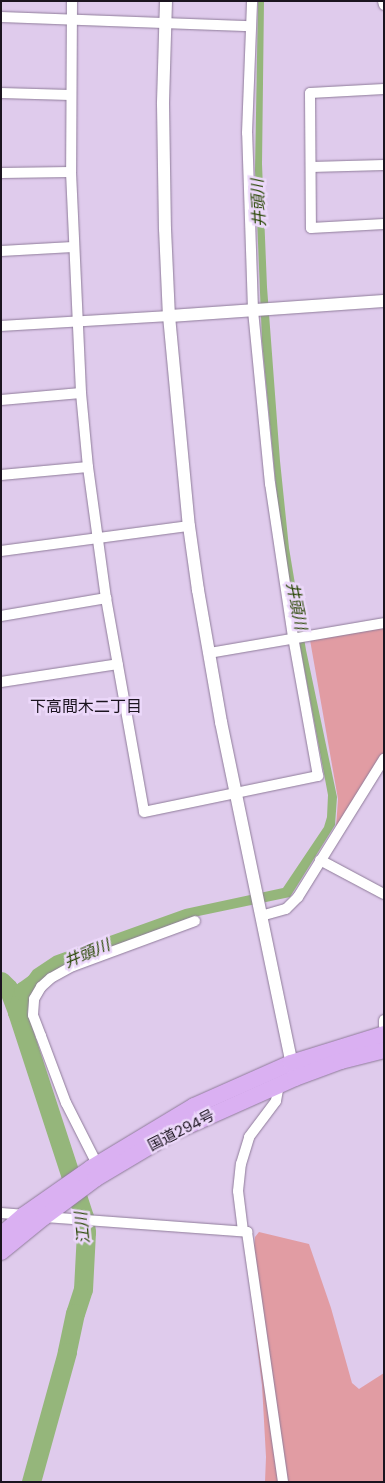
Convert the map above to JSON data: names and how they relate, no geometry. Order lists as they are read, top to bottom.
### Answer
{
  "streets": {
    "highway": ["国道294号"]
  },
  "districts": ["下高間木二丁目"],
  "water": ["井頭川", "江川"]
}
